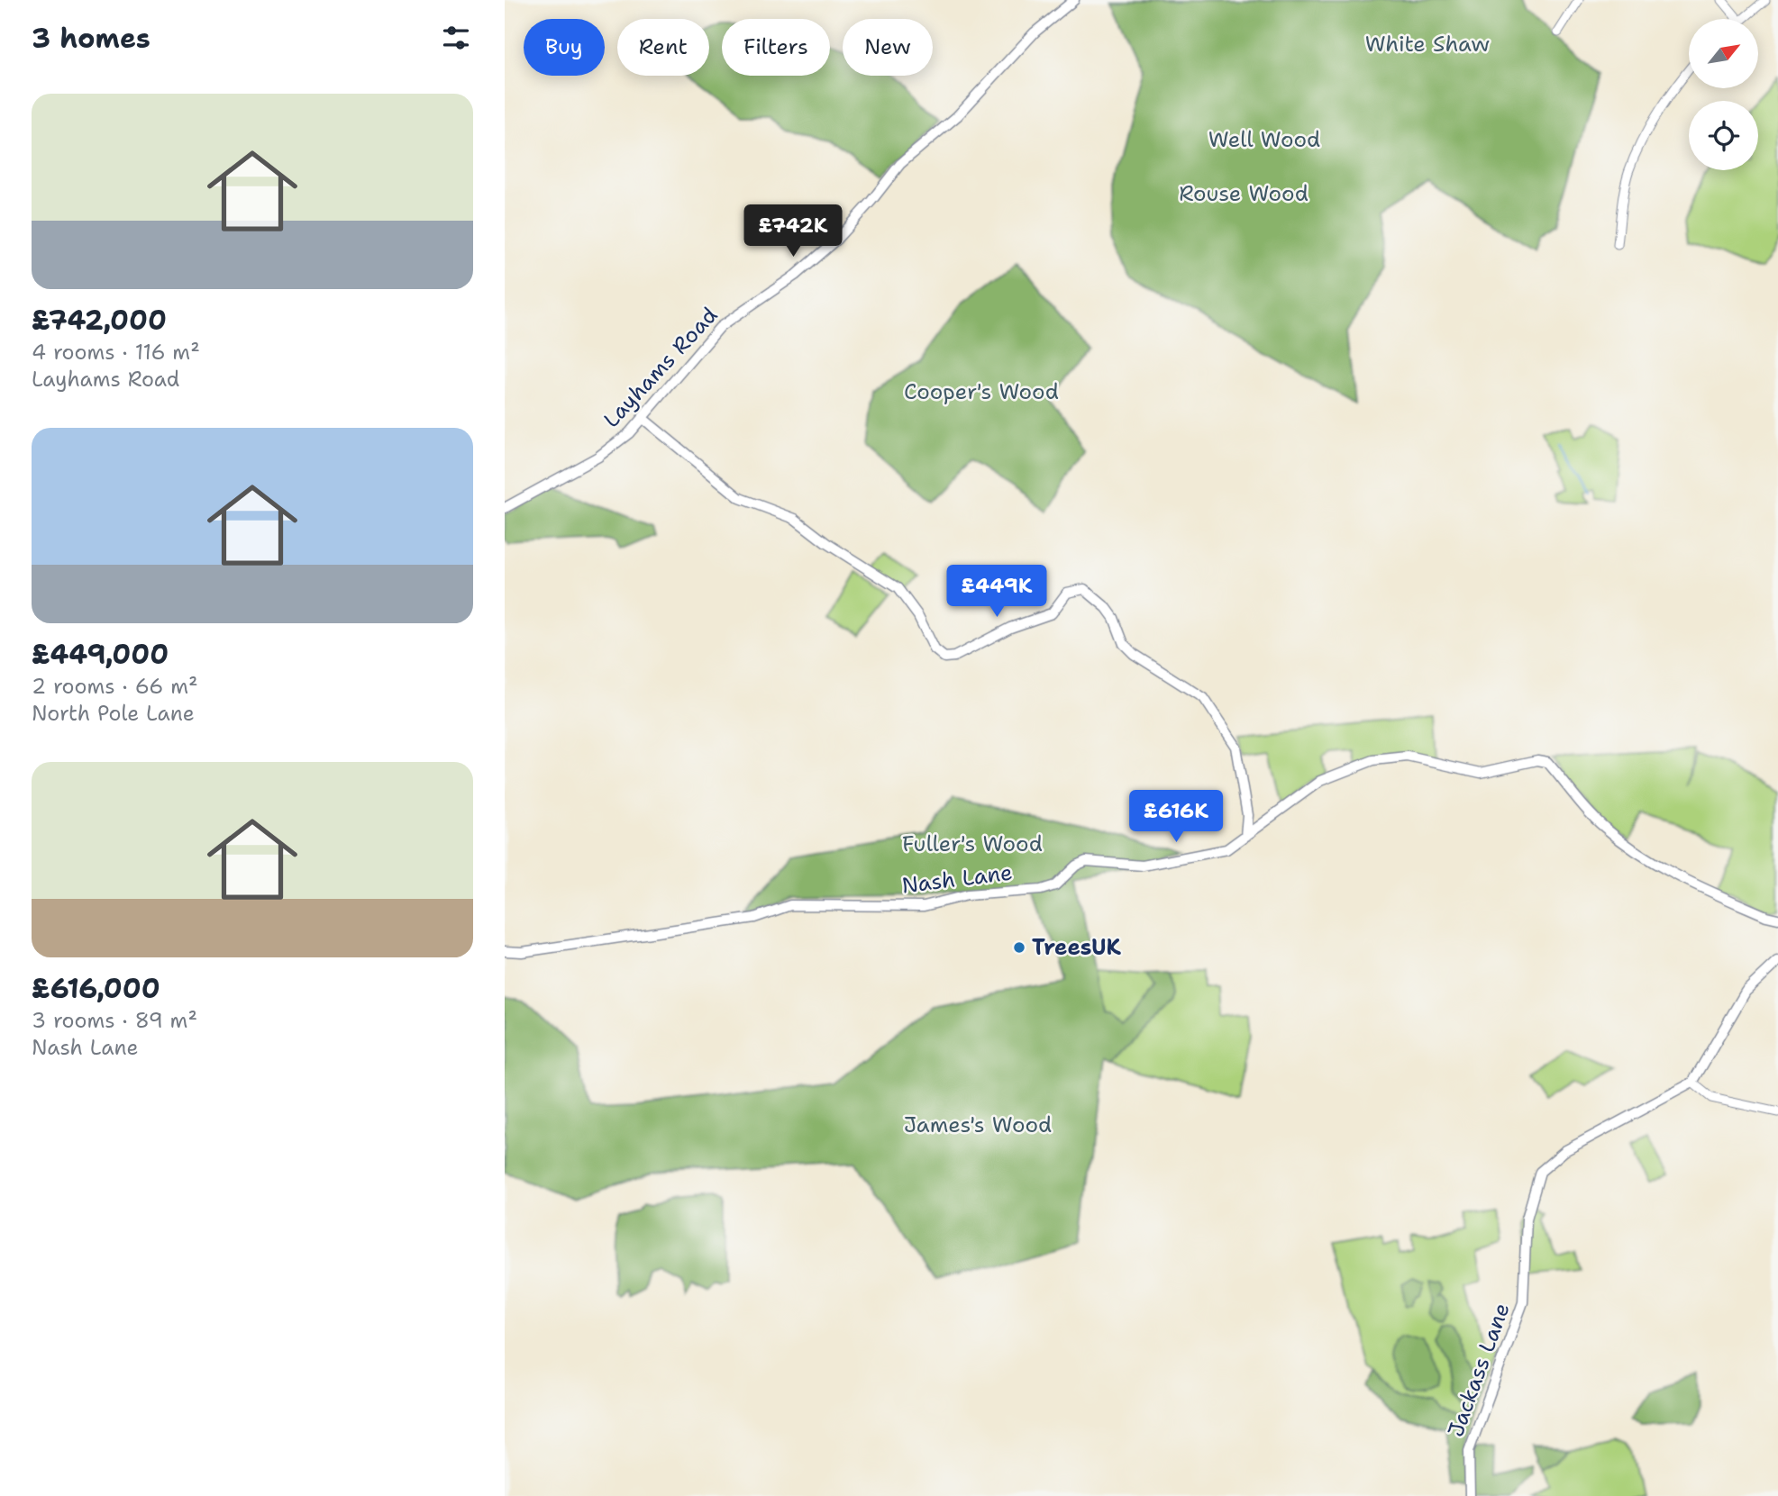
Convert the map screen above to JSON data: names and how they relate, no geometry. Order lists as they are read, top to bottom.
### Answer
{
  "streets": {
    "street": ["Layhams Road", "Nash Lane", "Jackass Lane"]
  },
  "parks": [
    "White Shaw",
    "Well Wood",
    "Rouse Wood",
    "Cooper's Wood",
    "Fuller's Wood",
    "James's Wood"
  ],
  "places": ["TreesUK"],
  "north": "top right",
  "page": {
    "heading": "3 homes",
    "chip": [
      "Buy",
      "Rent",
      "Filters",
      "New"
    ],
    "list": [
      {
        "name": "£742,000",
        "note": "4 rooms · 116 m² · Layhams Road"
      },
      {
        "name": "£449,000",
        "note": "2 rooms · 66 m² · North Pole Lane"
      },
      {
        "name": "£616,000",
        "note": "3 rooms · 89 m² · Nash Lane"
      }
    ],
    "price": ["£742K", "£449K", "£616K"]
  }
}
